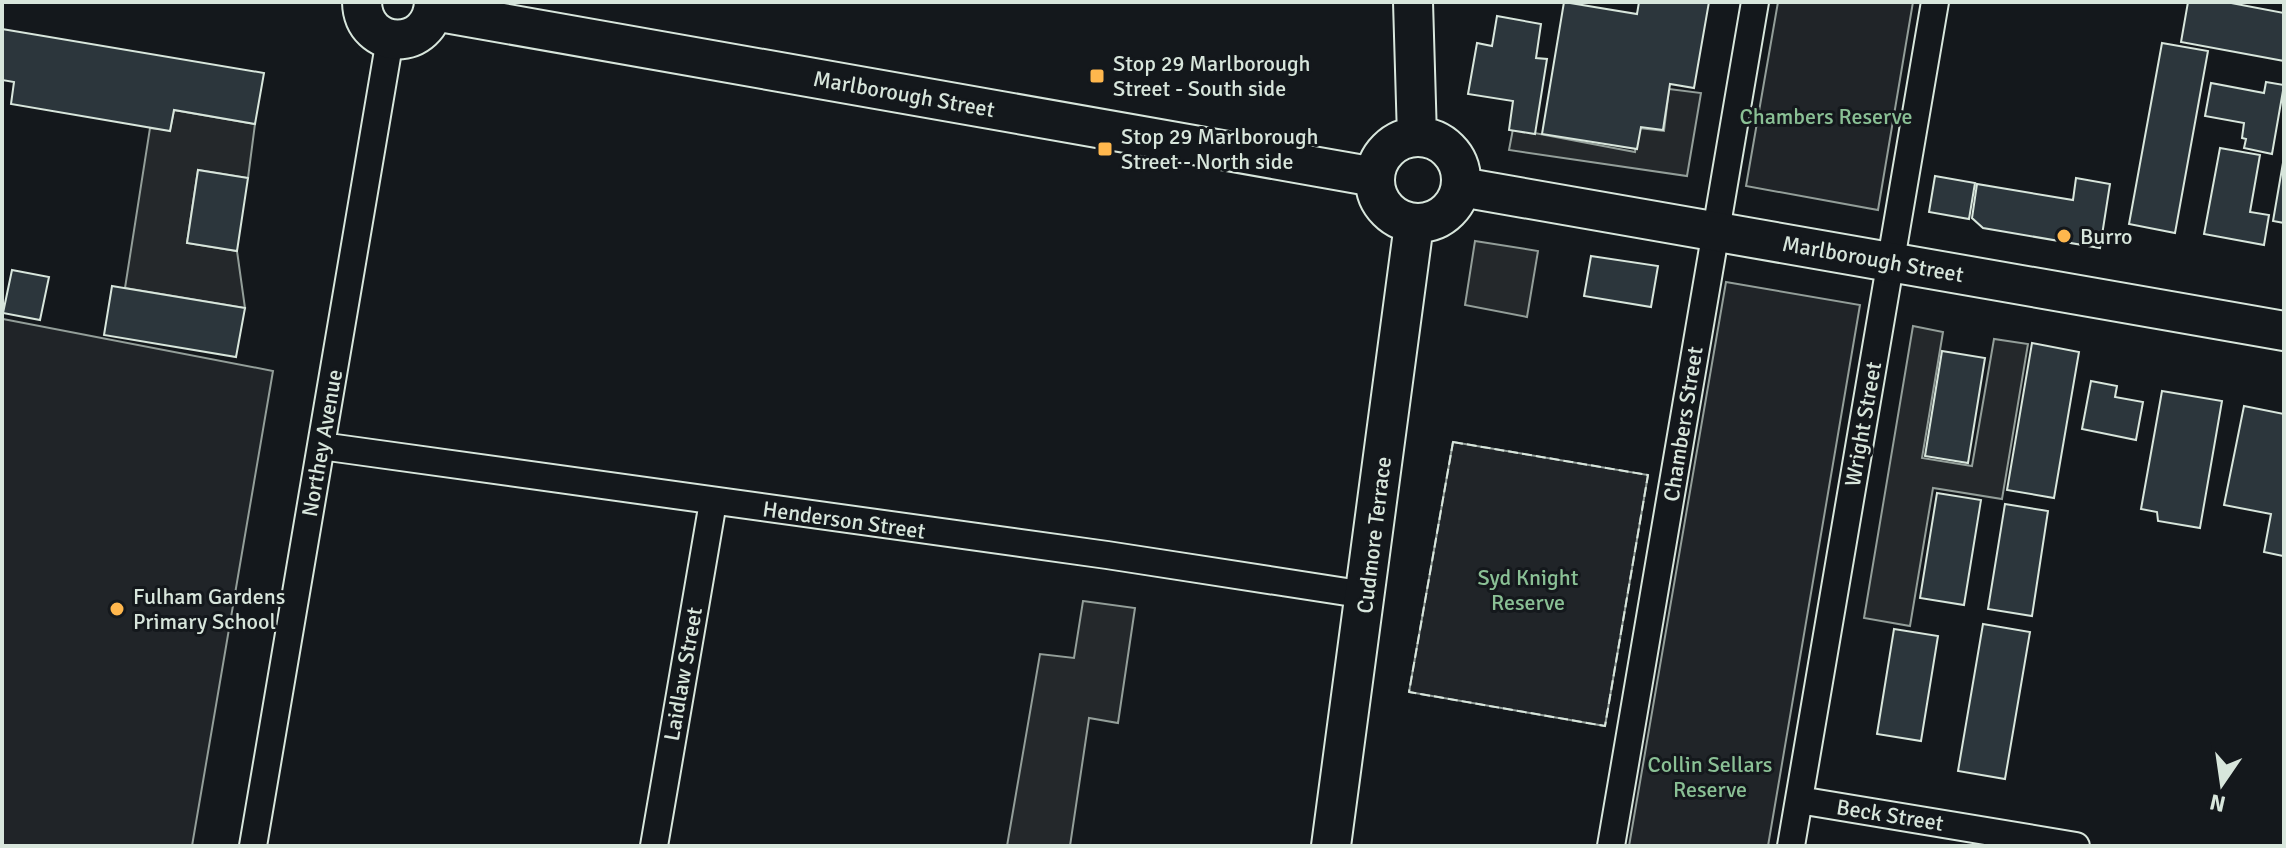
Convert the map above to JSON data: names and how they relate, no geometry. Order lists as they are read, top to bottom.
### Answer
{
  "streets": {
    "street": [
      "Marlborough Street",
      "Chambers Street",
      "Wright Street",
      "Northey Avenue",
      "Henderson Street",
      "Cudmore Terrace",
      "Laidlaw Street",
      "Beck Street"
    ]
  },
  "crossings": [
    ["Marlborough Street", "Chambers Street"],
    ["Marlborough Street", "Wright Street"],
    ["Marlborough Street", "Cudmore Terrace"],
    ["Wright Street", "Beck Street"],
    ["Northey Avenue", "Henderson Street"],
    ["Henderson Street", "Cudmore Terrace"],
    ["Henderson Street", "Laidlaw Street"]
  ],
  "parks": ["Chambers Reserve", "Syd Knight Reserve", "Collin Sellars Reserve"],
  "places": {
    "transit": ["Stop 29 Marlborough Street - South side", "Stop 29 Marlborough Street - North side"],
    "other": ["Burro", "Fulham Gardens Primary School"]
  },
  "north": "bottom"
}
